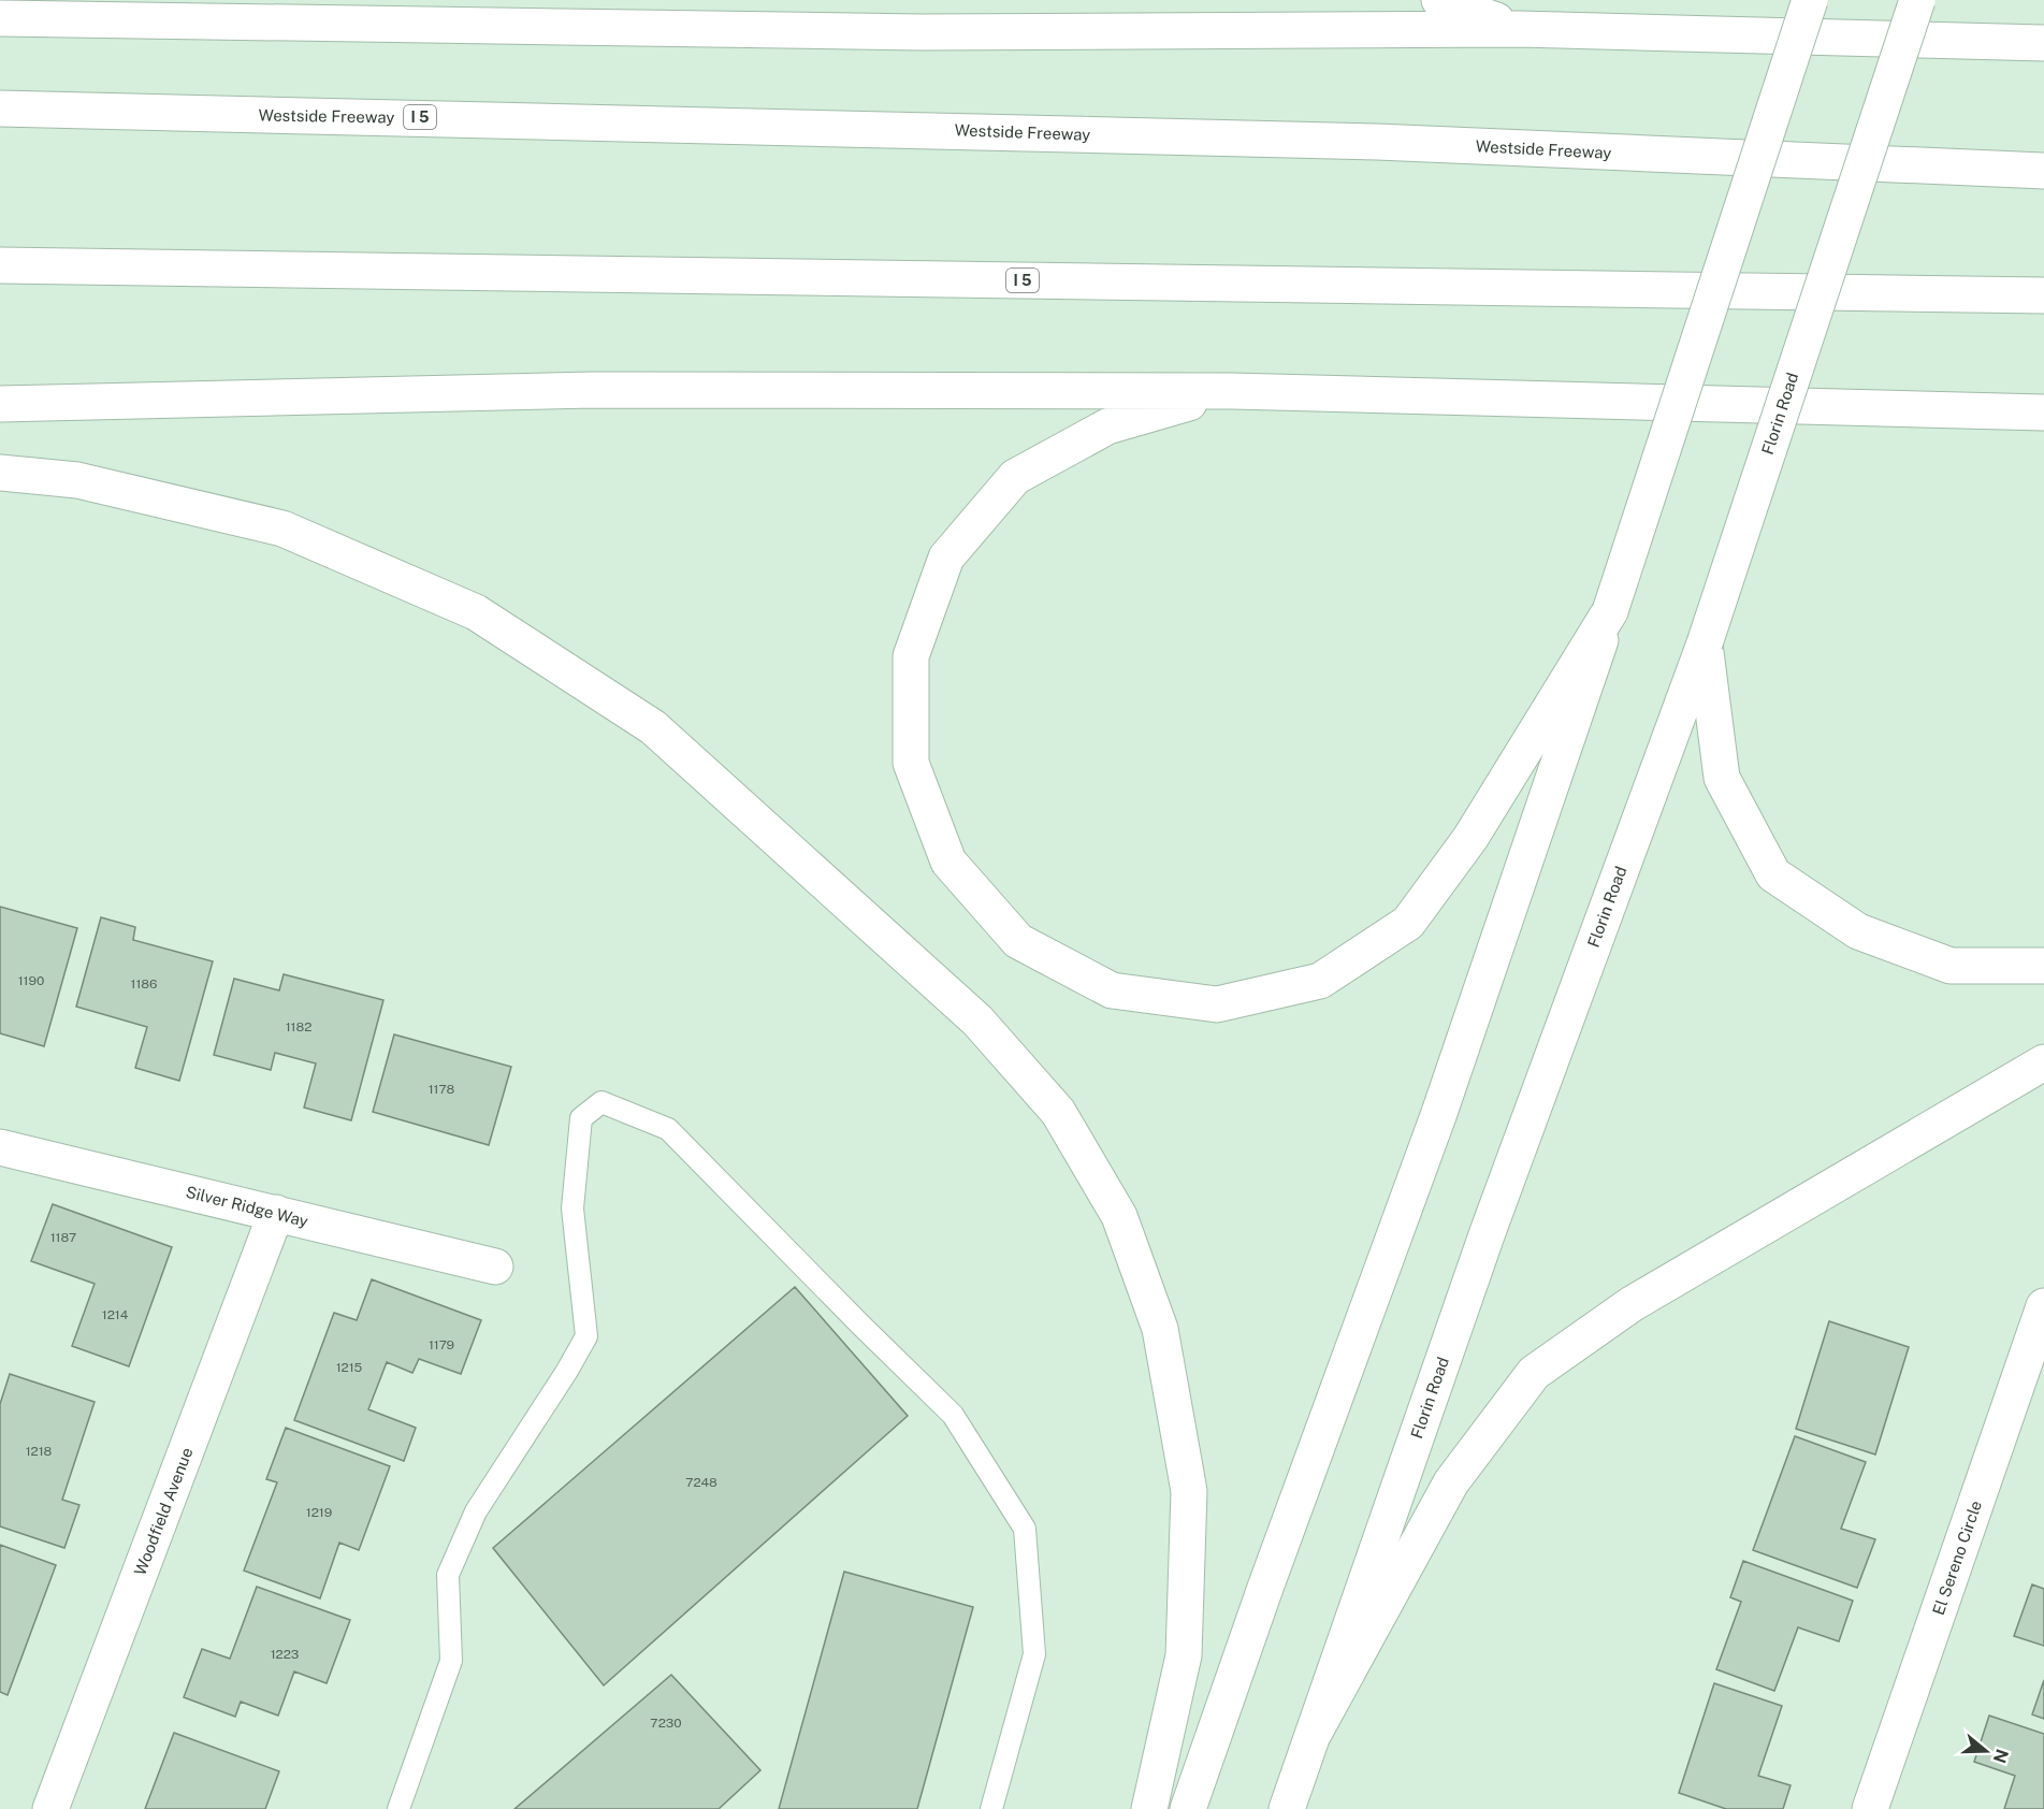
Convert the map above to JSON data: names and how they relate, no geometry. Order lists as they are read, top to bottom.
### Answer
{
  "streets": {
    "main road": [
      "Westside Freeway",
      "I 5",
      "Florin Road",
      "Silver Ridge Way",
      "Woodfield Avenue",
      "El Sereno Circle"
    ]
  },
  "crossings": [
    ["Silver Ridge Way", "Woodfield Avenue"]
  ],
  "house_numbers": [
    "1190",
    "1186",
    "1182",
    "1178",
    "1187",
    "1214",
    "1179",
    "1215",
    "1218",
    "7248",
    "1219",
    "1223",
    "7230"
  ],
  "north": "right"
}
